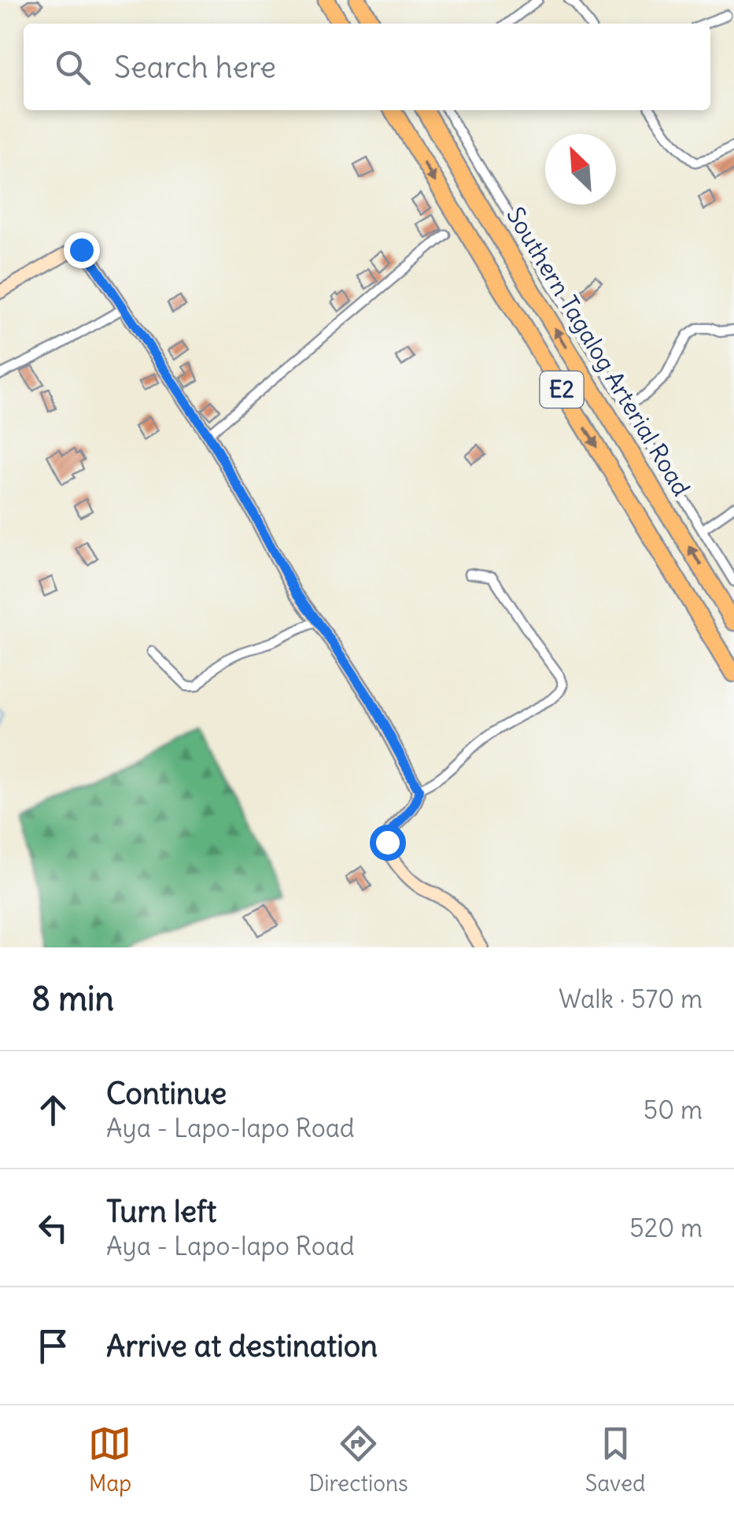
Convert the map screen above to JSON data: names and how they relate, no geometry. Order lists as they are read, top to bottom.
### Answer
{
  "streets": {
    "highway": ["Southern Tagalog Arterial Road", "E2"]
  },
  "north": "top left",
  "page": {
    "search": "Search here",
    "heading": ["8 min", "Walk · 570 m"],
    "list": [
      ["Continue", "Aya - Lapo-lapo Road", "50 m"],
      ["Turn left", "Aya - Lapo-lapo Road", "520 m"],
      "Arrive at destination"
    ],
    "nav": ["Map", "Directions", "Saved"]
  }
}
